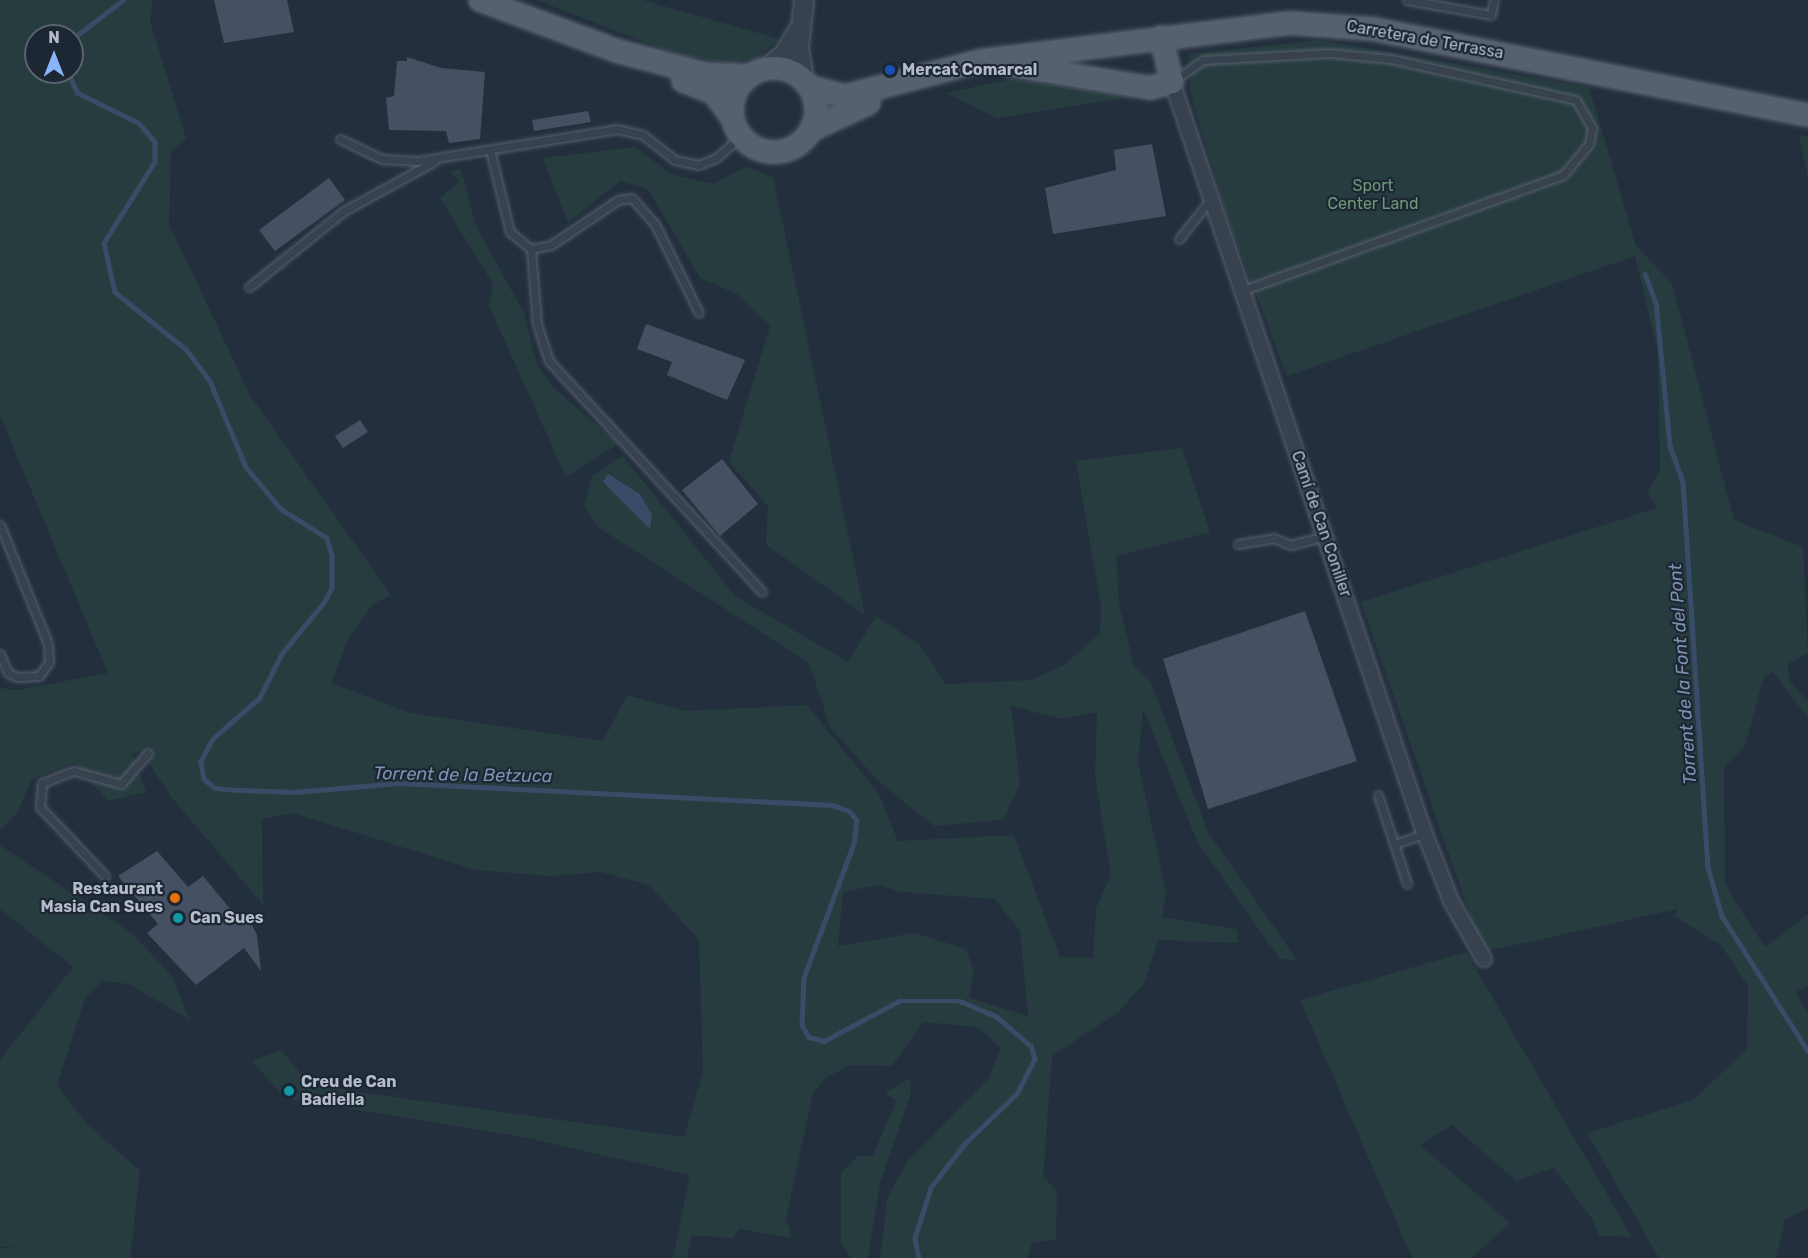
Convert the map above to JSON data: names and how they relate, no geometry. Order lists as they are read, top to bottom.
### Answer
{
  "streets": {
    "main road": ["Carretera de Terrassa"],
    "street": ["Camí de Can Coniller"]
  },
  "water": ["Torrent de la Font del Pont", "Torrent de la Betzuca"],
  "parks": ["Sport Center Land"],
  "places": [
    "Mercat Comarcal",
    "Restaurant Masia Can Sues",
    "Can Sues",
    "Creu de Can Badiella"
  ],
  "north": "top"
}
